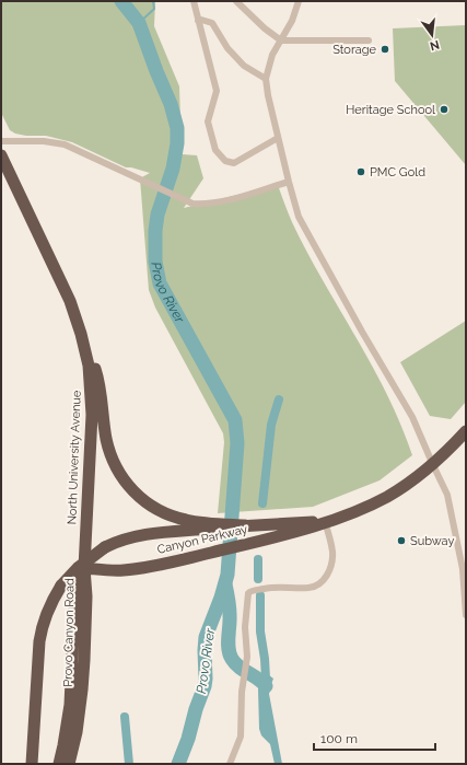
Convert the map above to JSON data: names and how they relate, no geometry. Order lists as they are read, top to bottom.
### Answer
{
  "streets": {
    "highway": ["North University Avenue", "Canyon Parkway", "Provo Canyon Road"]
  },
  "crossings": [
    ["North University Avenue", "Canyon Parkway"],
    ["North University Avenue", "Provo Canyon Road"],
    ["Canyon Parkway", "Provo Canyon Road"]
  ],
  "water": ["Provo River"],
  "places": [
    "Storage",
    "Heritage School",
    "PMC Gold",
    "Subway"
  ],
  "scale_bar": "100 m",
  "north": "bottom"
}
